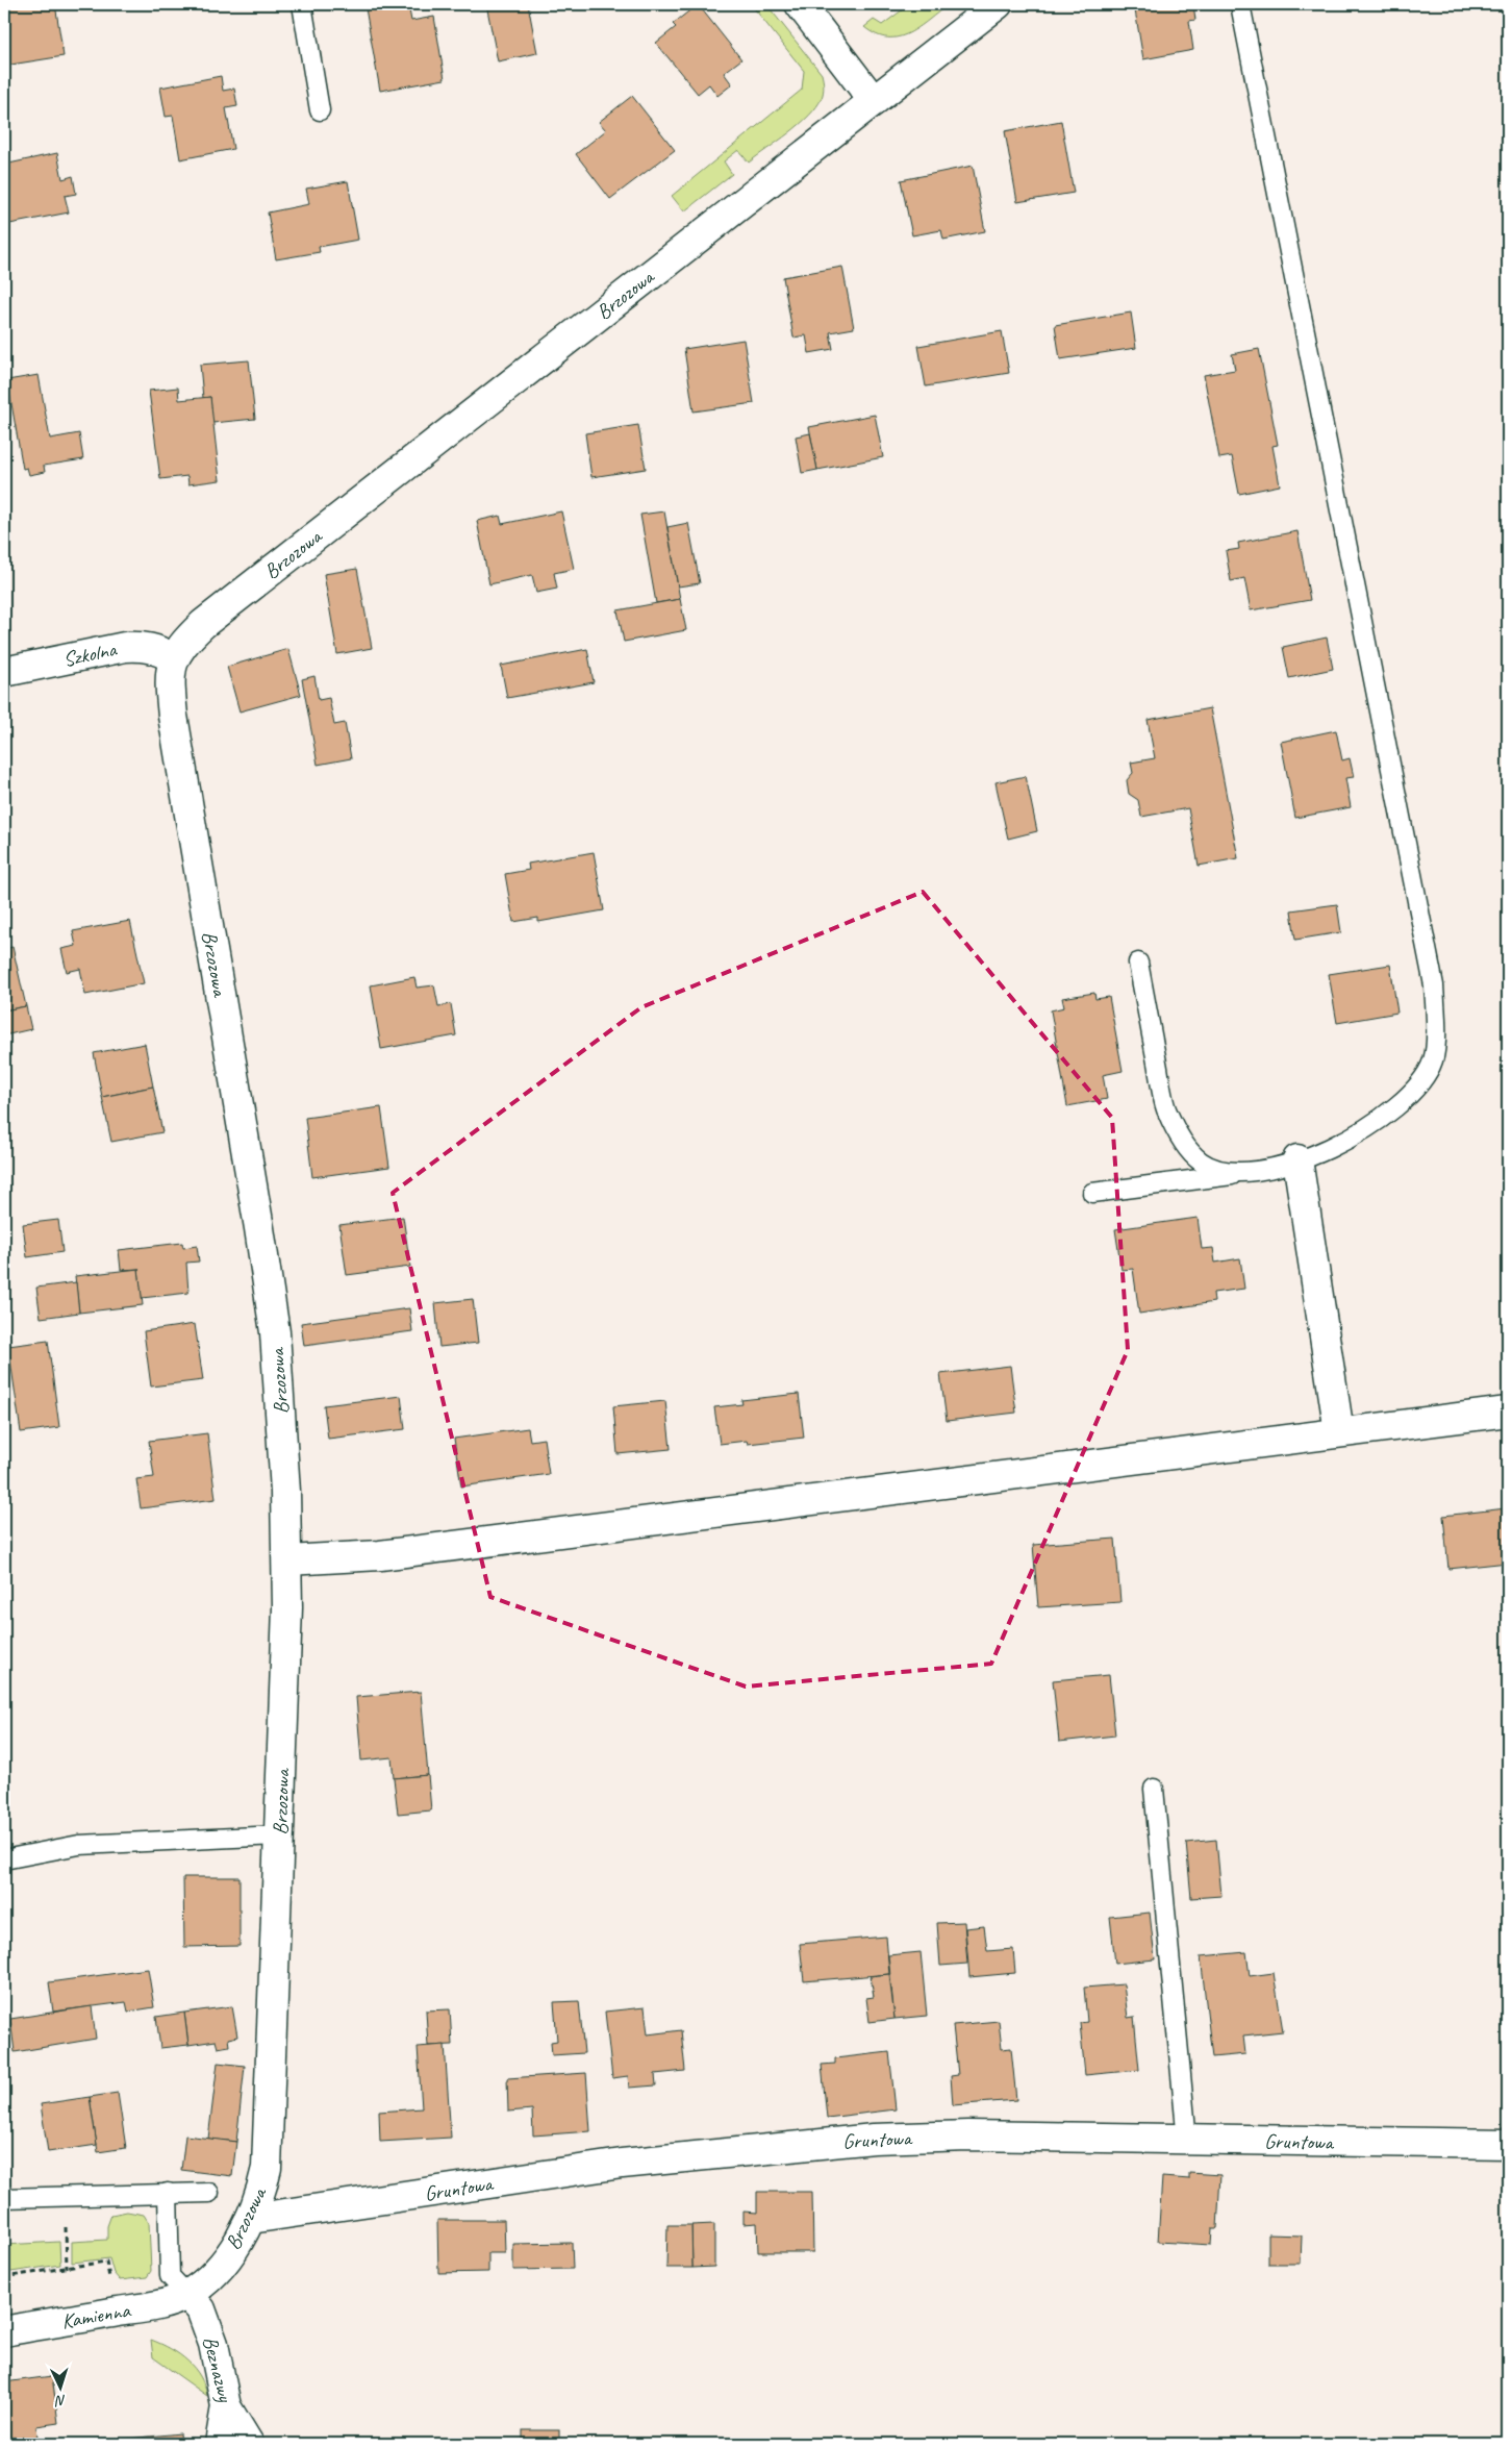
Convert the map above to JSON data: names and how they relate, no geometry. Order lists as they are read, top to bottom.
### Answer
{
  "streets": {
    "street": [
      "Brzozowa",
      "Szkolna",
      "Gruntowa",
      "Kamienna",
      "Beznazwy"
    ]
  },
  "crossings": [
    ["Brzozowa", "Szkolna"],
    ["Brzozowa", "Gruntowa"],
    ["Brzozowa", "Kamienna"],
    ["Brzozowa", "Beznazwy"],
    ["Kamienna", "Beznazwy"]
  ],
  "north": "bottom"
}
